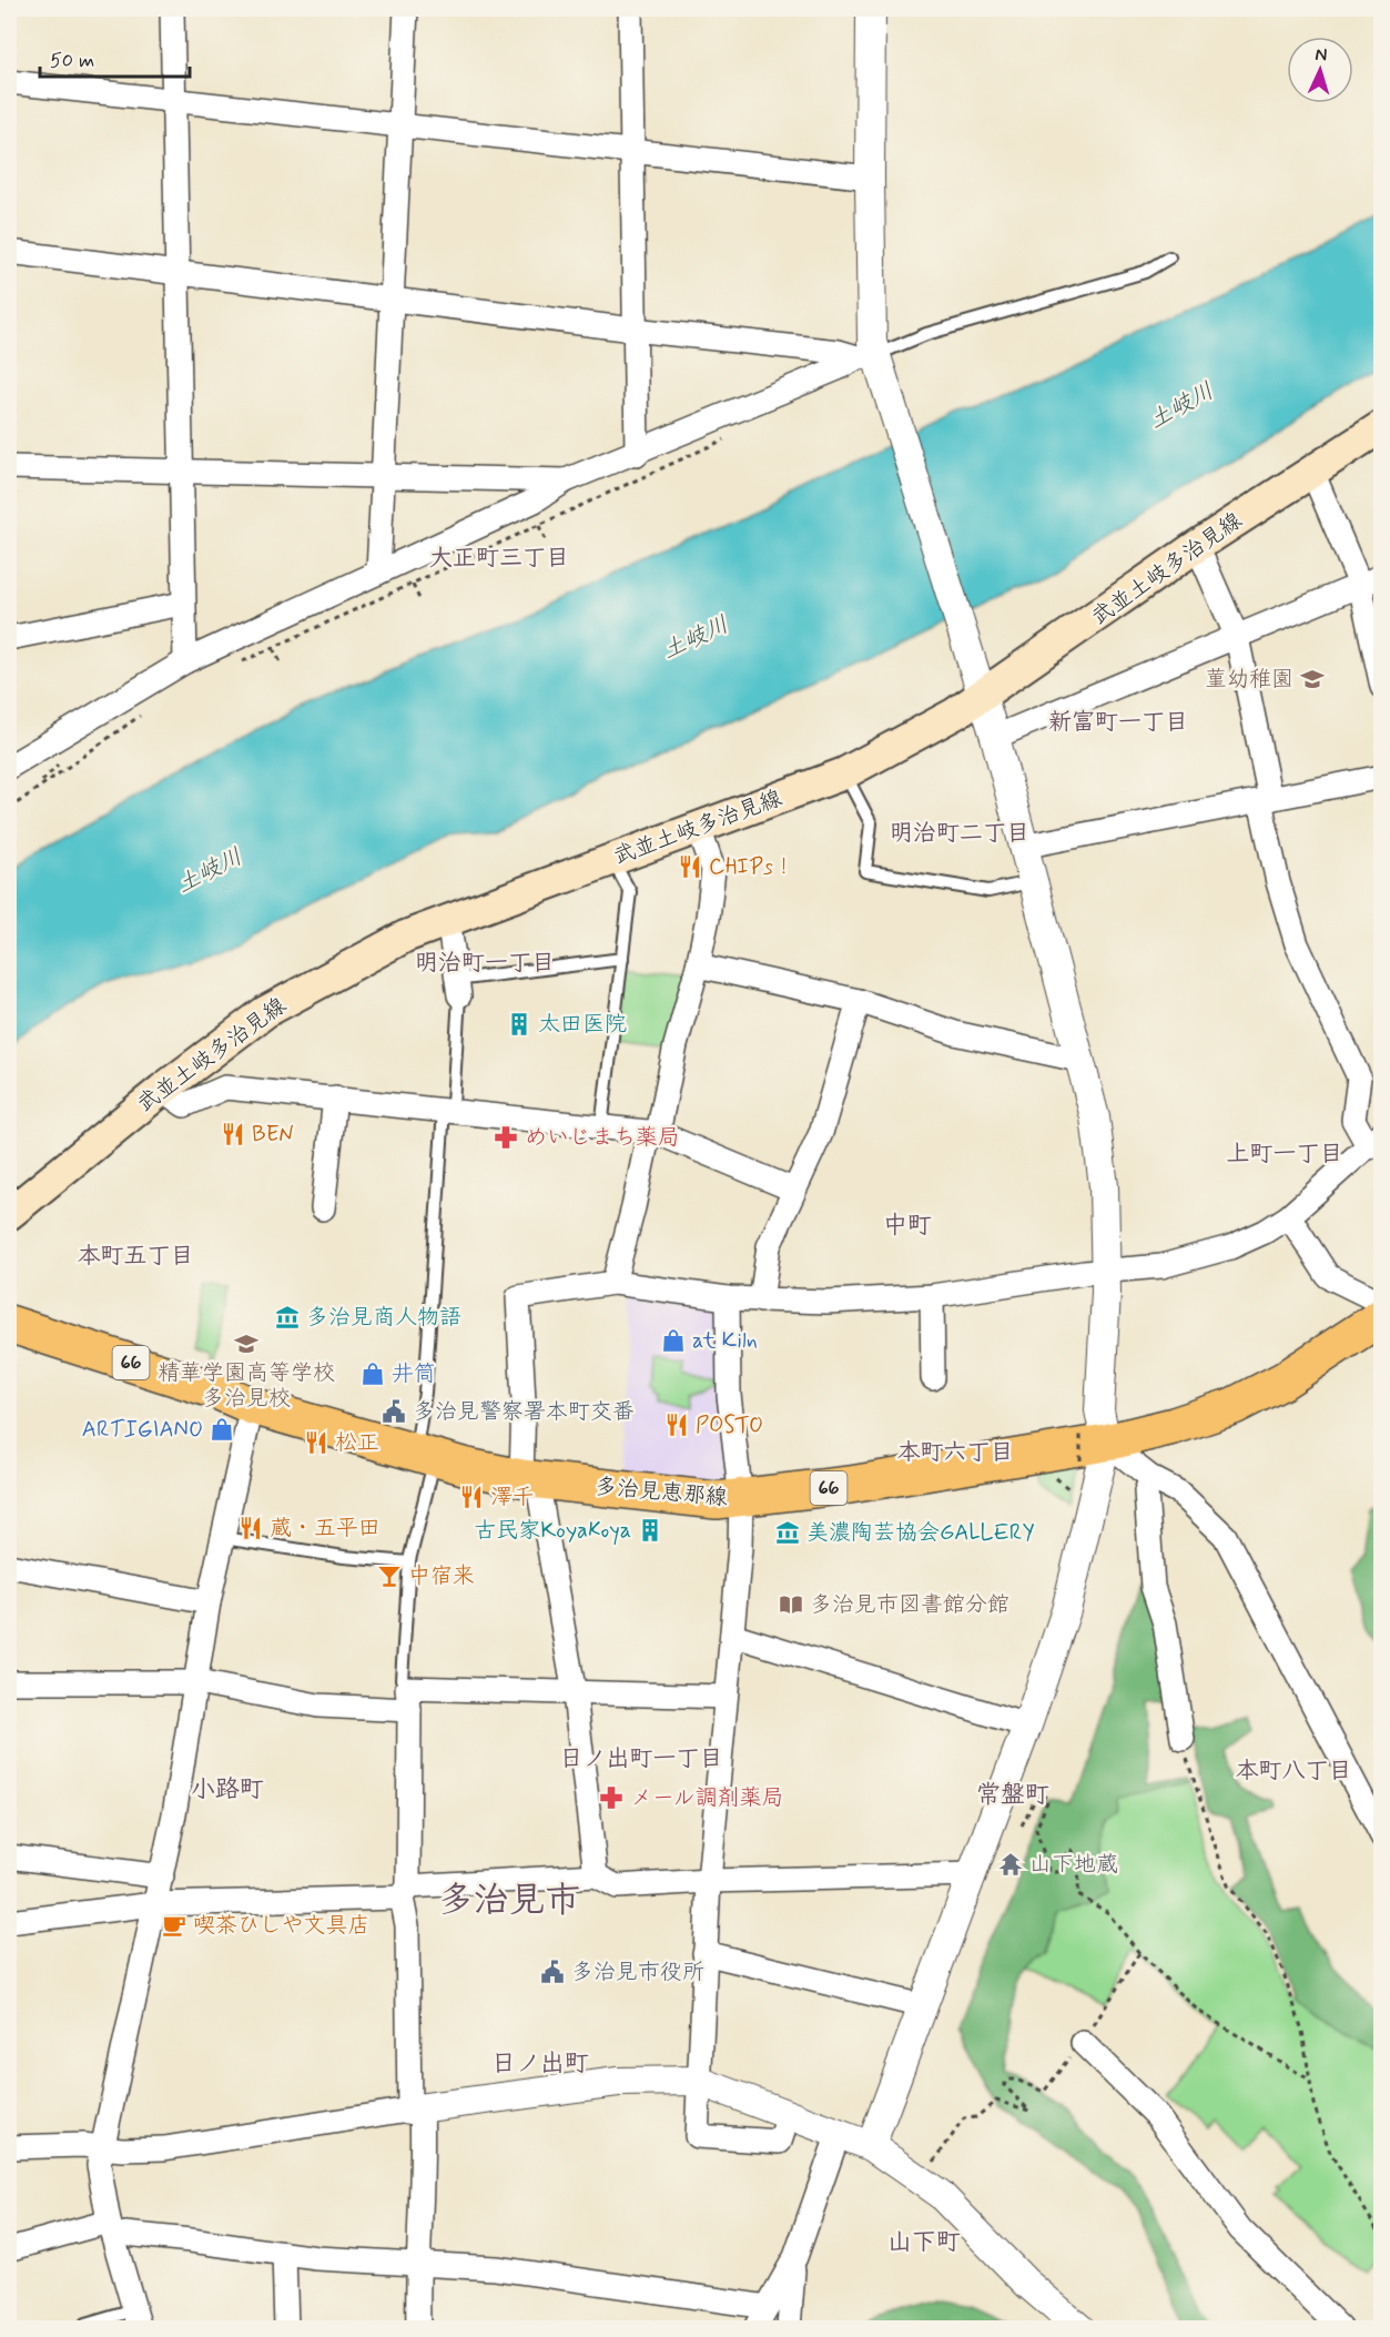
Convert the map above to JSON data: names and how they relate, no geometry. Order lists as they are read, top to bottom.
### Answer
{
  "streets": {
    "main road": ["武並土岐多治見線", "66", "多治見恵那線"]
  },
  "districts": [
    "大正町三丁目",
    "新富町一丁目",
    "明治町二丁目",
    "明治町一丁目",
    "上町一丁目",
    "中町",
    "本町五丁目",
    "本町六丁目",
    "日ノ出町一丁目",
    "本町八丁目",
    "小路町",
    "常盤町",
    "多治見市",
    "日ノ出町",
    "山下町"
  ],
  "water": ["土岐川"],
  "places": {
    "school or university": ["菫幼稚園", "精華学園高等学校 多治見校"],
    "restaurant": [
      "CHIPs！",
      "BEN",
      "POSTO",
      "松正",
      "澤千",
      "蔵・五平田"
    ],
    "building": ["太田医院", "古民家KoyaKoya"],
    "pharmacy": ["めいじまち薬局", "メール調剤薬局"],
    "museum": ["多治見商人物語", "美濃陶芸協会GALLERY"],
    "shop": ["at Kiln", "井筒", "ARTIGIANO"],
    "public building": ["多治見警察署本町交番", "多治見市役所"],
    "bar": ["中宿来"],
    "library": ["多治見市図書館分館"],
    "temple": ["山下地蔵"],
    "cafe": ["喫茶ひしや文具店"]
  },
  "scale_bar": "50 m",
  "north": "top"
}
